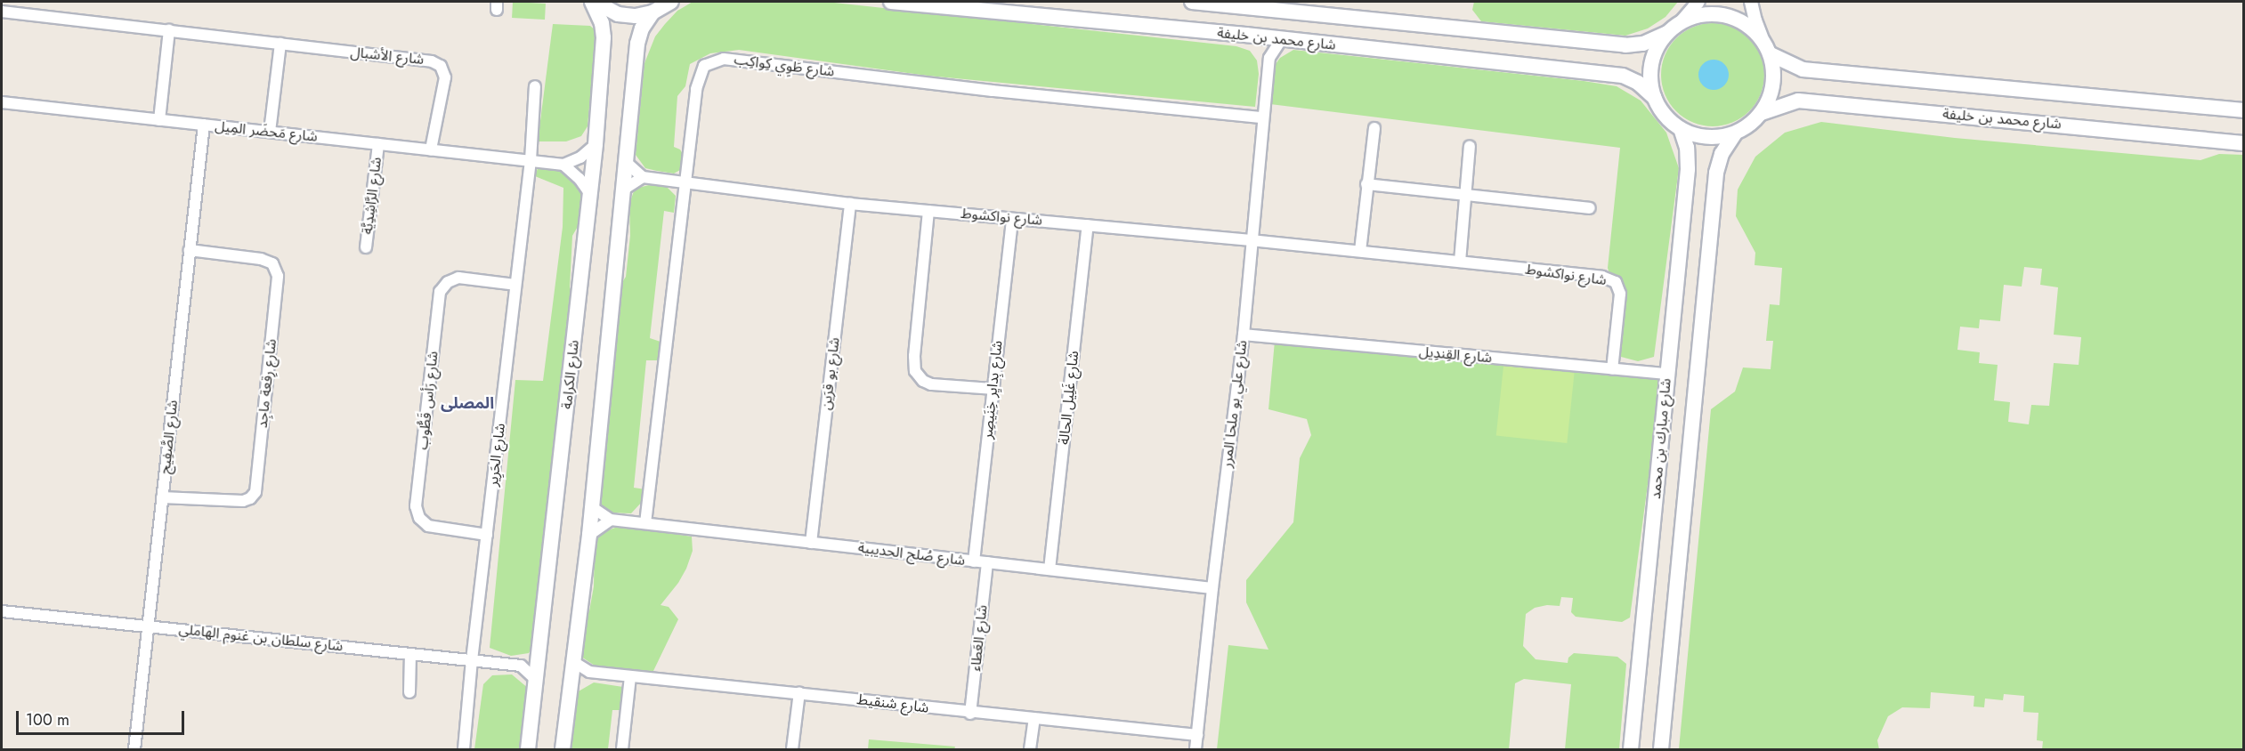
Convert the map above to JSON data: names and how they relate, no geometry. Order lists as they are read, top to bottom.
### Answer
{
  "streets": {
    "main road": ["شارع محمد بن خليفة", "شارع الكرامة", "شارع مبارك بن محمد"],
    "street": [
      "شارع الأشبال",
      "شارع طَوِي كِواكِب",
      "شارع مَحضَر المِيل",
      "شارع الرَّاشِدِيَّة",
      "شارع نواكشوط",
      "شارع القِندِيل",
      "شارع بو قرَين",
      "شارع رِقعة ماجِد",
      "شارع بِدايِر خِنَيصِر",
      "شارع غَلِيل الحالة",
      "شارع رَأس قَطُّوب",
      "شارع علي بو ملحا المرر",
      "شارع الصَّفِيح",
      "شارع الحَرِير",
      "شارع صُلح الحديبية",
      "شارع سلطان بن غنوم الهاملي",
      "شارع العَطاء",
      "شارع شنقيط"
    ]
  },
  "crossings": [
    ["شارع محمد بن خليفة", "شارع علي بو ملحا المرر"],
    ["شارع محمد بن خليفة", "شارع مبارك بن محمد"],
    ["شارع الأشبال", "شارع مَحضَر المِيل"],
    ["شارع طَوِي كِواكِب", "شارع نواكشوط"],
    ["شارع طَوِي كِواكِب", "شارع علي بو ملحا المرر"],
    ["شارع طَوِي كِواكِب", "شارع صُلح الحديبية"],
    ["شارع مَحضَر المِيل", "شارع الرَّاشِدِيَّة"],
    ["شارع مَحضَر المِيل", "شارع الصَّفِيح"],
    ["شارع مَحضَر المِيل", "شارع الحَرِير"],
    ["شارع نواكشوط", "شارع القِندِيل"],
    ["شارع نواكشوط", "شارع بو قرَين"],
    ["شارع نواكشوط", "شارع بِدايِر خِنَيصِر"],
    ["شارع نواكشوط", "شارع غَلِيل الحالة"],
    ["شارع نواكشوط", "شارع علي بو ملحا المرر"],
    ["شارع القِندِيل", "شارع علي بو ملحا المرر"],
    ["شارع القِندِيل", "شارع مبارك بن محمد"],
    ["شارع بو قرَين", "شارع صُلح الحديبية"],
    ["شارع رِقعة ماجِد", "شارع الصَّفِيح"],
    ["شارع بِدايِر خِنَيصِر", "شارع صُلح الحديبية"],
    ["شارع غَلِيل الحالة", "شارع صُلح الحديبية"],
    ["شارع رَأس قَطُّوب", "شارع الحَرِير"],
    ["شارع علي بو ملحا المرر", "شارع صُلح الحديبية"],
    ["شارع علي بو ملحا المرر", "شارع شنقيط"],
    ["شارع الصَّفِيح", "شارع سلطان بن غنوم الهاملي"],
    ["شارع الحَرِير", "شارع سلطان بن غنوم الهاملي"],
    ["شارع صُلح الحديبية", "شارع العَطاء"],
    ["شارع العَطاء", "شارع شنقيط"]
  ],
  "districts": ["المصلى"],
  "scale_bar": "100 m"
}
